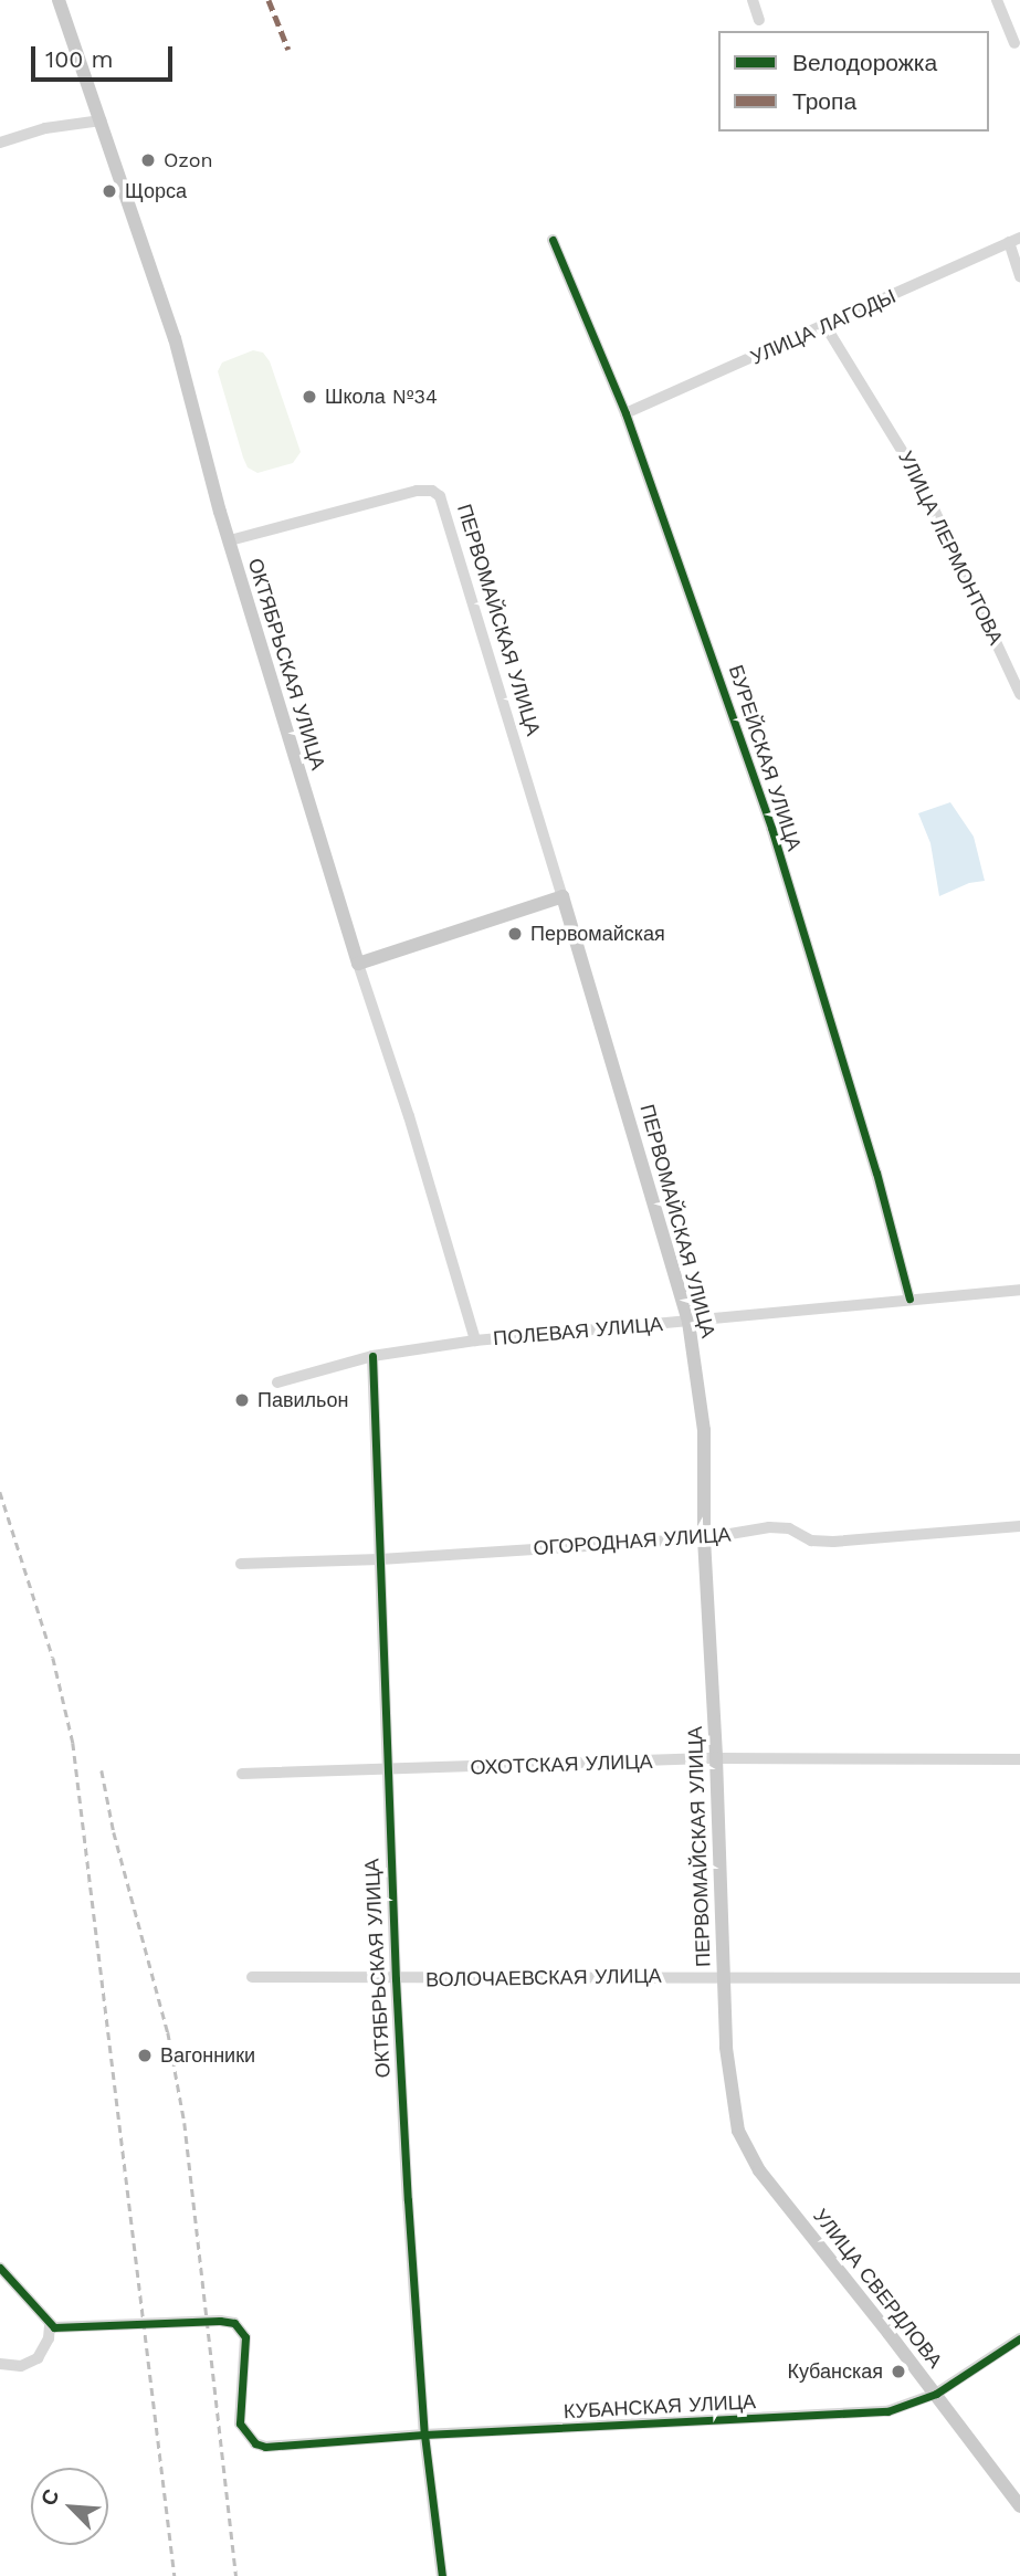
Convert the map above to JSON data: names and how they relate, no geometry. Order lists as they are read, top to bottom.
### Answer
{
  "streets": {
    "main road": ["ПЕРВОМАЙСКАЯ УЛИЦА", "ОКТЯБРЬСКАЯ УЛИЦА", "УЛИЦА СВЕРДЛОВА"],
    "street": [
      "УЛИЦА ЛАГОДЫ",
      "УЛИЦА ЛЕРМОНТОВА",
      "БУРЕЙСКАЯ УЛИЦА",
      "ПОЛЕВАЯ УЛИЦА",
      "ОГОРОДНАЯ УЛИЦА",
      "ОХОТСКАЯ УЛИЦА",
      "ВОЛОЧАЕВСКАЯ УЛИЦА",
      "КУБАНСКАЯ УЛИЦА"
    ]
  },
  "crossings": [
    ["УЛИЦА ЛАГОДЫ", "УЛИЦА ЛЕРМОНТОВА"],
    ["УЛИЦА ЛАГОДЫ", "БУРЕЙСКАЯ УЛИЦА"],
    ["ПЕРВОМАЙСКАЯ УЛИЦА", "ОКТЯБРЬСКАЯ УЛИЦА"],
    ["ПЕРВОМАЙСКАЯ УЛИЦА", "ПОЛЕВАЯ УЛИЦА"],
    ["ПЕРВОМАЙСКАЯ УЛИЦА", "ОГОРОДНАЯ УЛИЦА"],
    ["ПЕРВОМАЙСКАЯ УЛИЦА", "ОХОТСКАЯ УЛИЦА"],
    ["ПЕРВОМАЙСКАЯ УЛИЦА", "ВОЛОЧАЕВСКАЯ УЛИЦА"],
    ["ПЕРВОМАЙСКАЯ УЛИЦА", "УЛИЦА СВЕРДЛОВА"],
    ["ОКТЯБРЬСКАЯ УЛИЦА", "ПОЛЕВАЯ УЛИЦА"],
    ["ОКТЯБРЬСКАЯ УЛИЦА", "ОГОРОДНАЯ УЛИЦА"],
    ["ОКТЯБРЬСКАЯ УЛИЦА", "ОХОТСКАЯ УЛИЦА"],
    ["ОКТЯБРЬСКАЯ УЛИЦА", "ВОЛОЧАЕВСКАЯ УЛИЦА"],
    ["ОКТЯБРЬСКАЯ УЛИЦА", "КУБАНСКАЯ УЛИЦА"],
    ["БУРЕЙСКАЯ УЛИЦА", "ПОЛЕВАЯ УЛИЦА"],
    ["УЛИЦА СВЕРДЛОВА", "КУБАНСКАЯ УЛИЦА"]
  ],
  "places": [
    "Ozon",
    "Щорса",
    "Школа №34",
    "Первомайская",
    "Павильон",
    "Вагонники",
    "Кубанская"
  ],
  "legend": ["Велодорожка", "Тропа"],
  "scale_bar": "100 m",
  "north": "top left"
}
